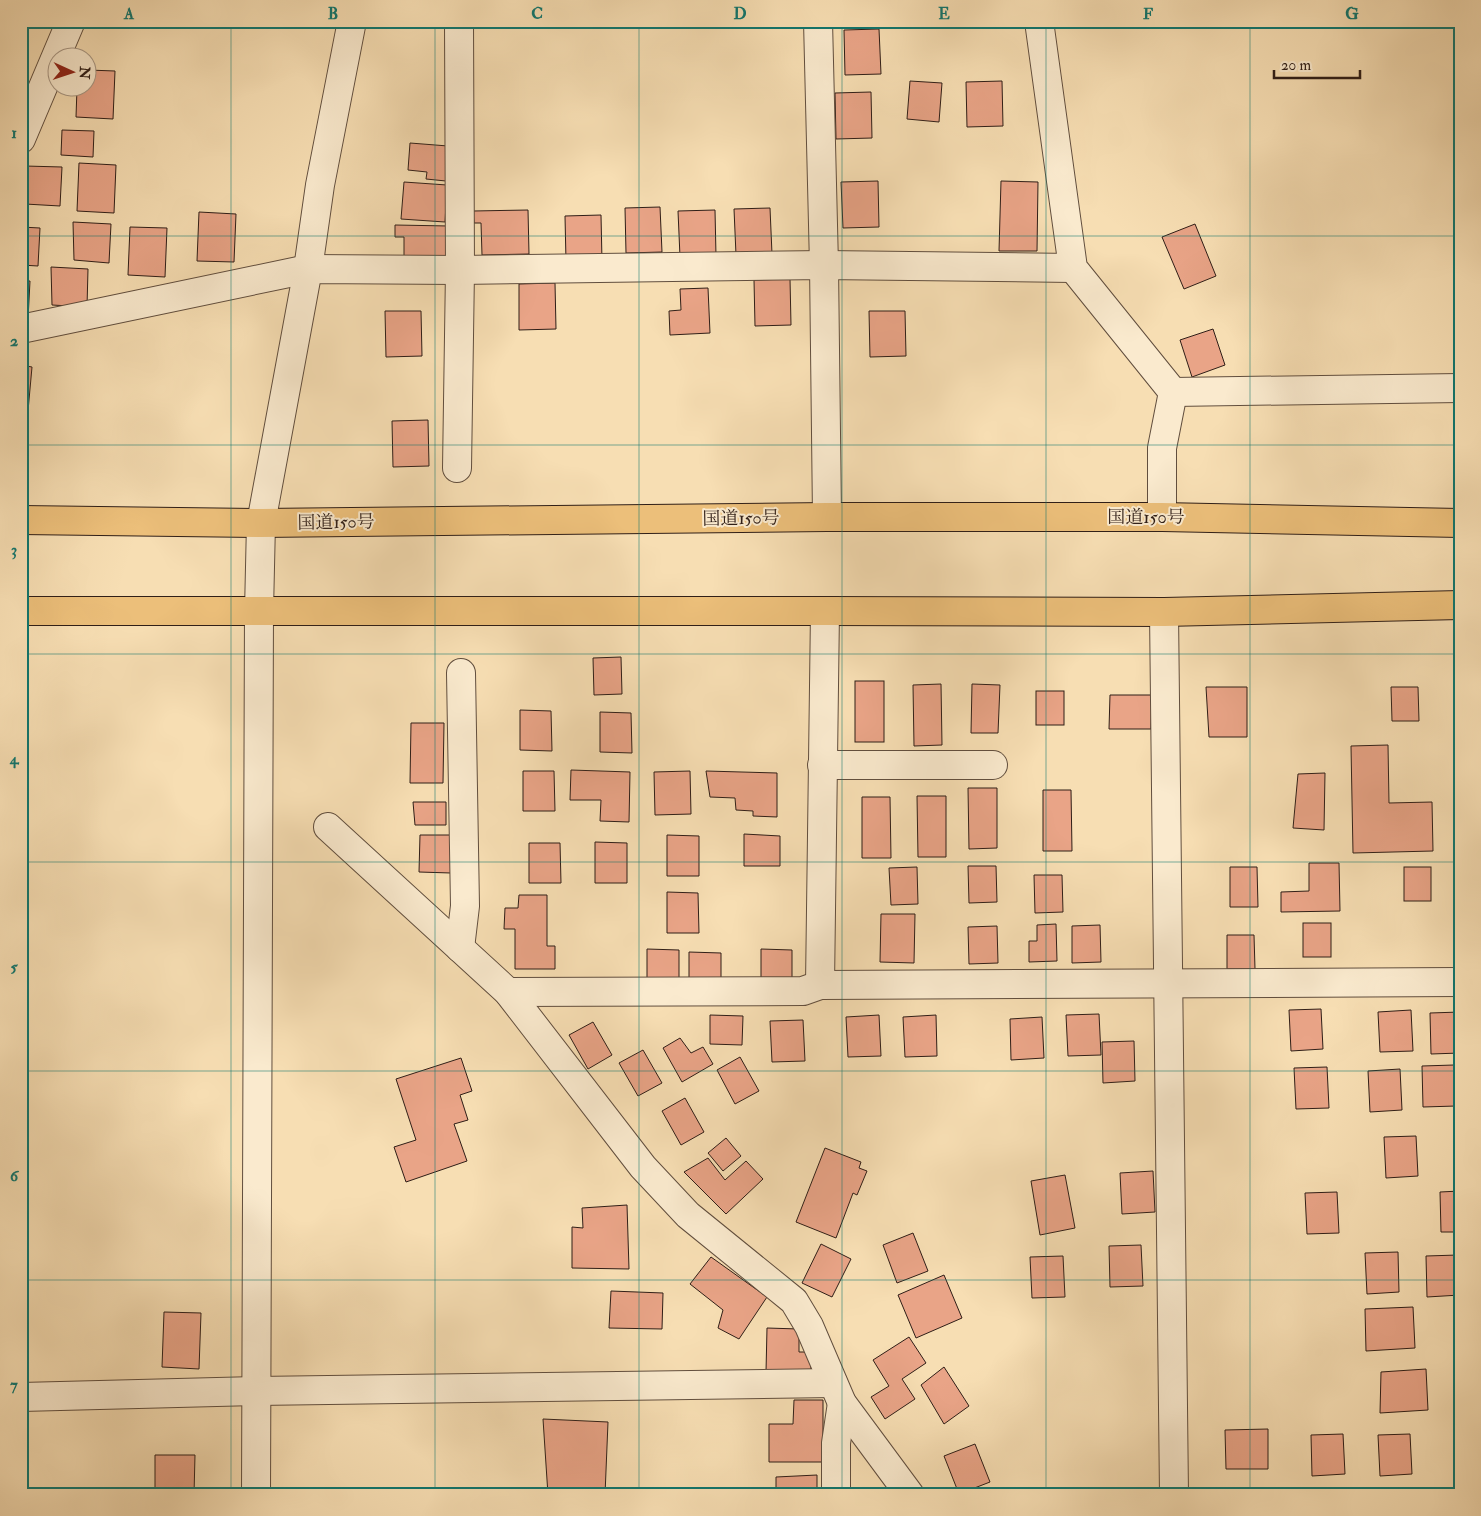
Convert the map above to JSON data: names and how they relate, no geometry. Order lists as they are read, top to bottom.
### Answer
{
  "streets": {
    "highway": ["国道150号"]
  },
  "scale_bar": "20 m",
  "north": "right",
  "grid": {
    "columns": [
      "A",
      "B",
      "C",
      "D",
      "E",
      "F",
      "G"
    ],
    "rows": [
      "1",
      "2",
      "3",
      "4",
      "5",
      "6",
      "7"
    ]
  }
}
